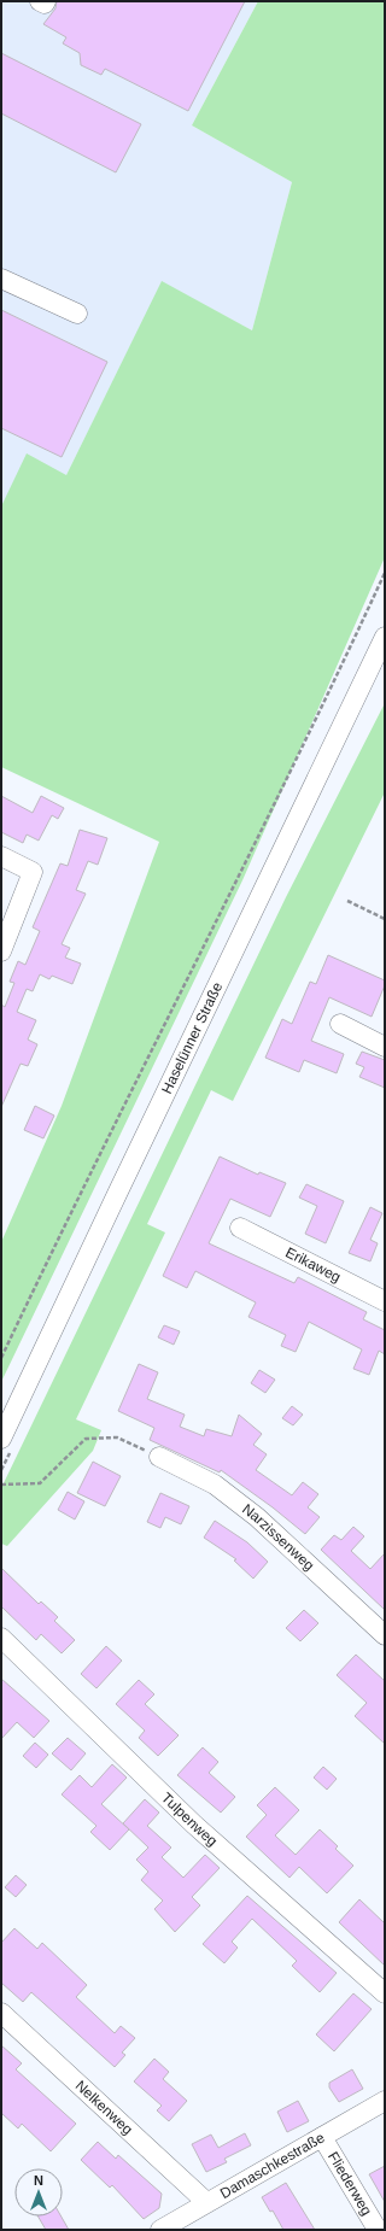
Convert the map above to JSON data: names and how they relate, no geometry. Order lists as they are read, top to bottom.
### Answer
{
  "streets": {
    "street": [
      "Haselünner Straße",
      "Erikaweg",
      "Narzissenweg",
      "Tulpenweg",
      "Nelkenweg",
      "Damaschkestraße",
      "Fliederweg"
    ]
  },
  "crossings": [
    ["Nelkenweg", "Damaschkestraße"],
    ["Damaschkestraße", "Fliederweg"]
  ],
  "north": "top"
}
